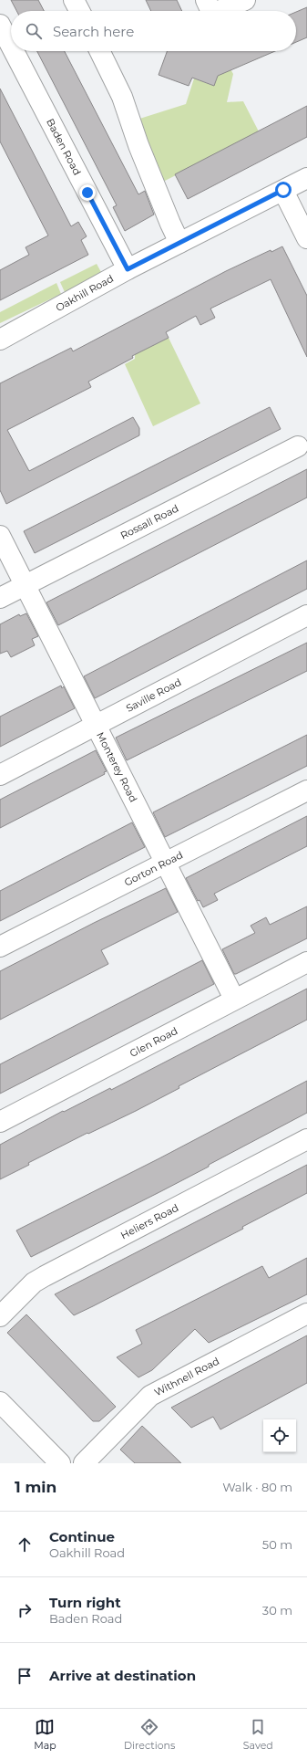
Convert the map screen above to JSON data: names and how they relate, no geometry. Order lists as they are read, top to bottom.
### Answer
{
  "streets": {
    "street": [
      "Baden Road",
      "Oakhill Road",
      "Rossall Road",
      "Saville Road",
      "Monterey Road",
      "Gorton Road",
      "Glen Road",
      "Heliers Road",
      "Withnell Road"
    ]
  },
  "crossings": [
    ["Baden Road", "Oakhill Road"],
    ["Rossall Road", "Monterey Road"],
    ["Saville Road", "Monterey Road"],
    ["Monterey Road", "Gorton Road"],
    ["Monterey Road", "Glen Road"]
  ],
  "page": {
    "search": "Search here",
    "heading": ["1 min", "Walk · 80 m"],
    "list": [
      ["Continue", "Oakhill Road", "50 m"],
      ["Turn right", "Baden Road", "30 m"],
      "Arrive at destination"
    ],
    "nav": ["Map", "Directions", "Saved"]
  }
}
